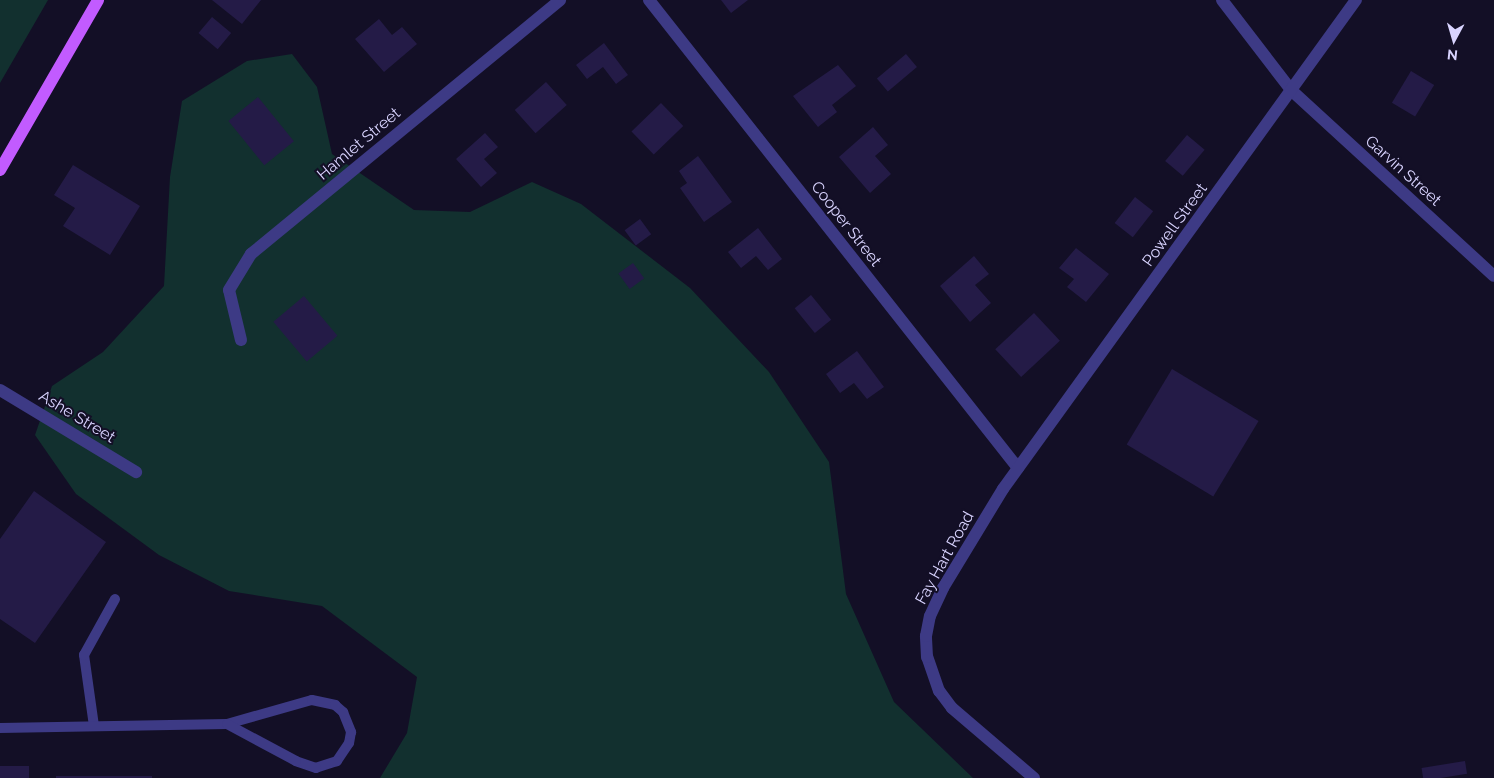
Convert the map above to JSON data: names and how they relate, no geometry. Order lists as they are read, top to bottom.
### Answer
{
  "streets": {
    "street": [
      "Hamlet Street",
      "Garvin Street",
      "Cooper Street",
      "Powell Street",
      "Ashe Street",
      "Fay Hart Road"
    ]
  },
  "crossings": [
    ["Garvin Street", "Powell Street"],
    ["Cooper Street", "Powell Street"],
    ["Cooper Street", "Fay Hart Road"],
    ["Powell Street", "Fay Hart Road"]
  ],
  "north": "bottom"
}
